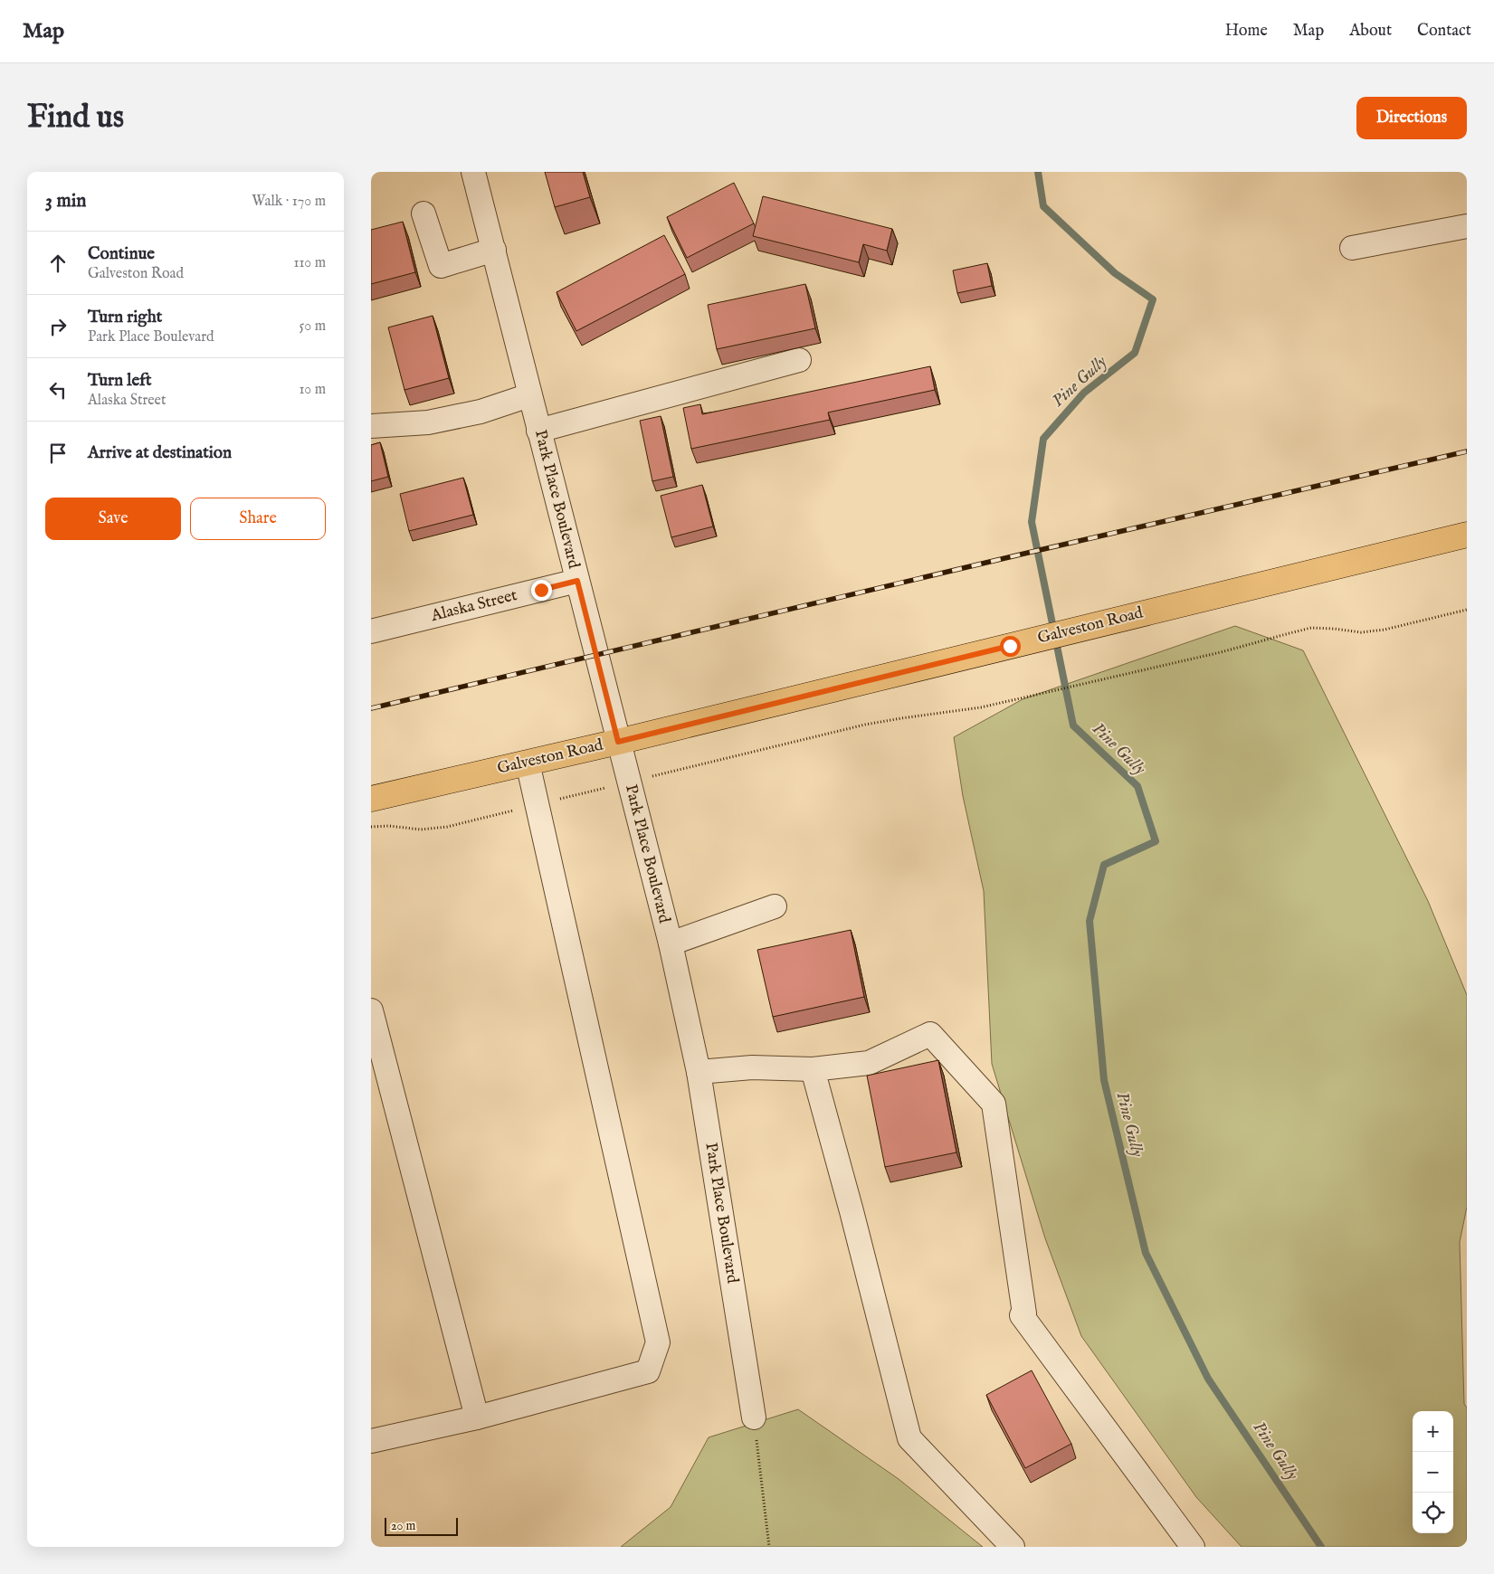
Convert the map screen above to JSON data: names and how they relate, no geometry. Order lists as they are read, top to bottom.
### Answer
{
  "streets": {
    "main road": ["Galveston Road"],
    "street": ["Park Place Boulevard", "Alaska Street"]
  },
  "crossings": [
    ["Park Place Boulevard", "Alaska Street"],
    ["Park Place Boulevard", "Galveston Road"]
  ],
  "water": ["Pine Gully"],
  "scale_bar": "20 m",
  "page": {
    "header": "Map",
    "nav": [
      "Home",
      "Map",
      "About",
      "Contact"
    ],
    "buttons": [
      "Directions",
      ["Save", "Share"]
    ],
    "title": "Find us",
    "heading": ["3 min", "Walk · 170 m"],
    "list": [
      ["Continue", "Galveston Road", "110 m"],
      ["Turn right", "Park Place Boulevard", "50 m"],
      ["Turn left", "Alaska Street", "10 m"],
      "Arrive at destination"
    ],
    "map_buttons": ["+", "−"],
    "scale": "20 m"
  }
}
